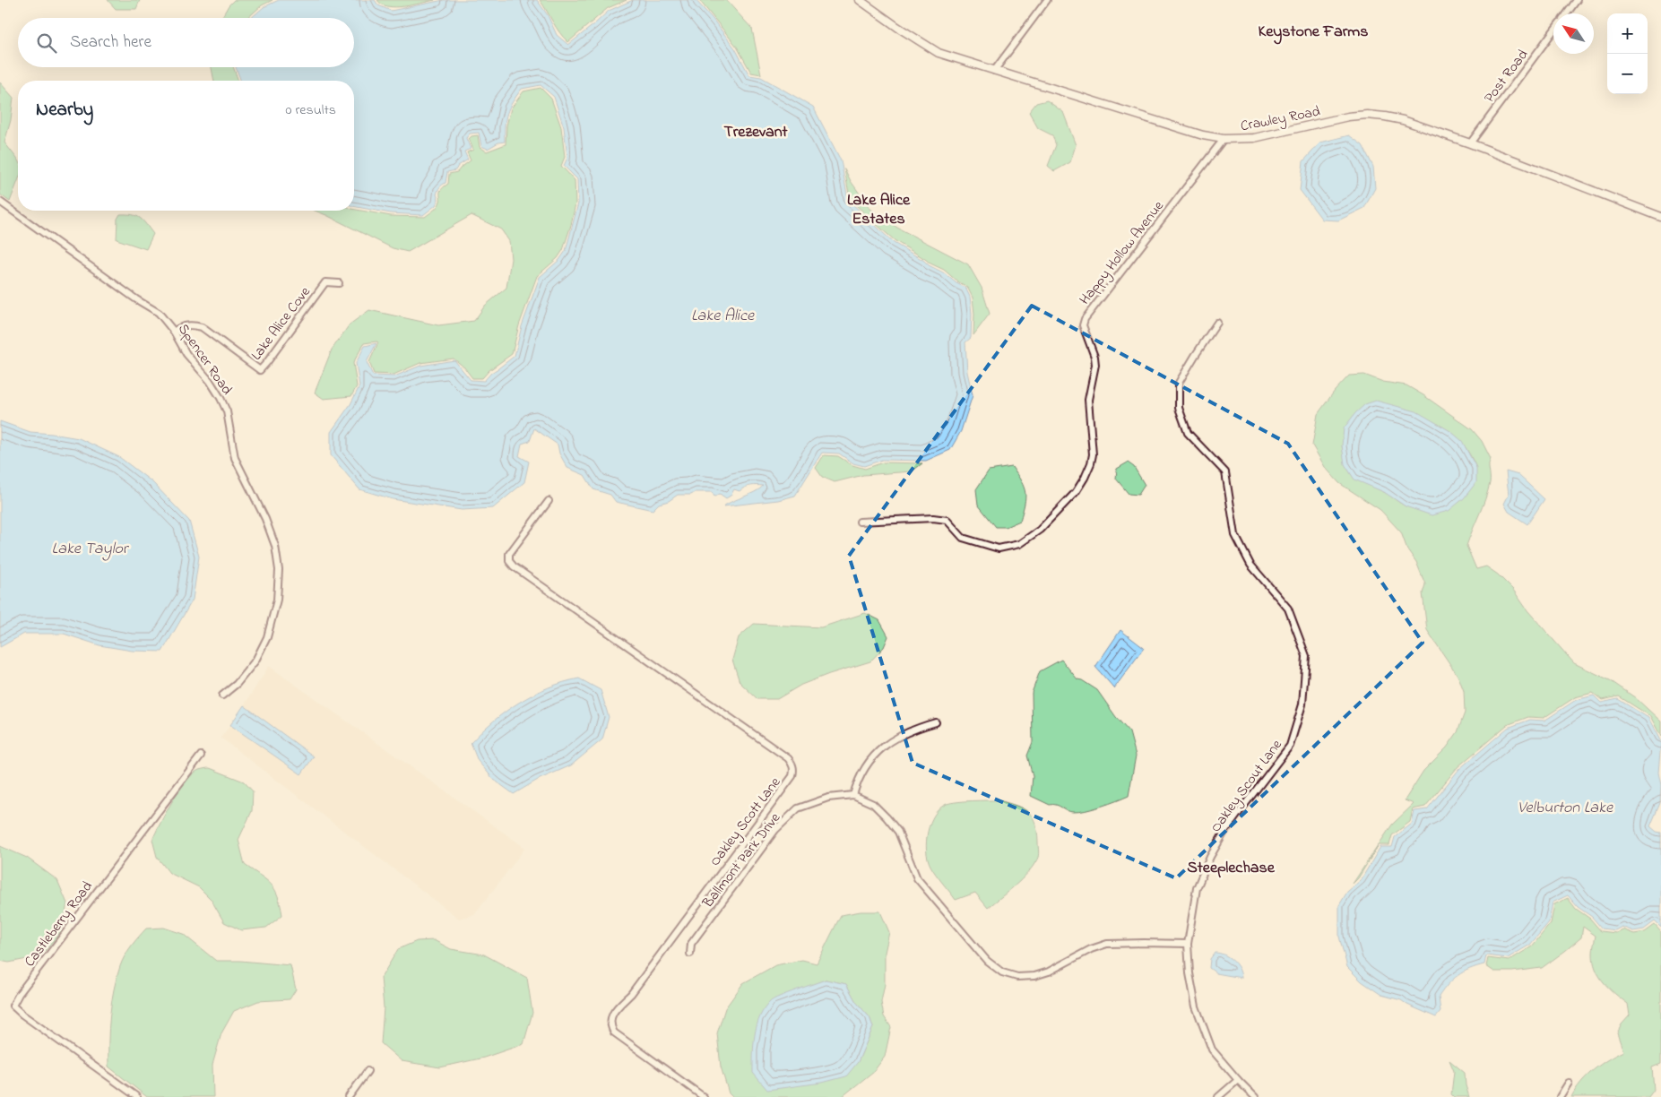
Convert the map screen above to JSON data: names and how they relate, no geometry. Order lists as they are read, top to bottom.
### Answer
{
  "streets": {
    "street": [
      "Post Road",
      "Crawley Road",
      "Happy Hollow Avenue",
      "Lake Alice Cove",
      "Spencer Road",
      "Oakley Scout Lane",
      "Oakley Scott Lane",
      "Ballmont Park Drive",
      "Castleberry Road"
    ]
  },
  "crossings": [
    ["Post Road", "Crawley Road"],
    ["Crawley Road", "Happy Hollow Avenue"],
    ["Lake Alice Cove", "Spencer Road"]
  ],
  "districts": [
    "Keystone Farms",
    "Trezevant",
    "Lake Alice Estates",
    "Steeplechase"
  ],
  "water": ["Lake Alice", "Lake Taylor", "Velburton Lake"],
  "north": "top left",
  "page": {
    "map_buttons": ["+", "−"],
    "search": "Search here",
    "heading": ["Nearby", "0 results"]
  }
}
